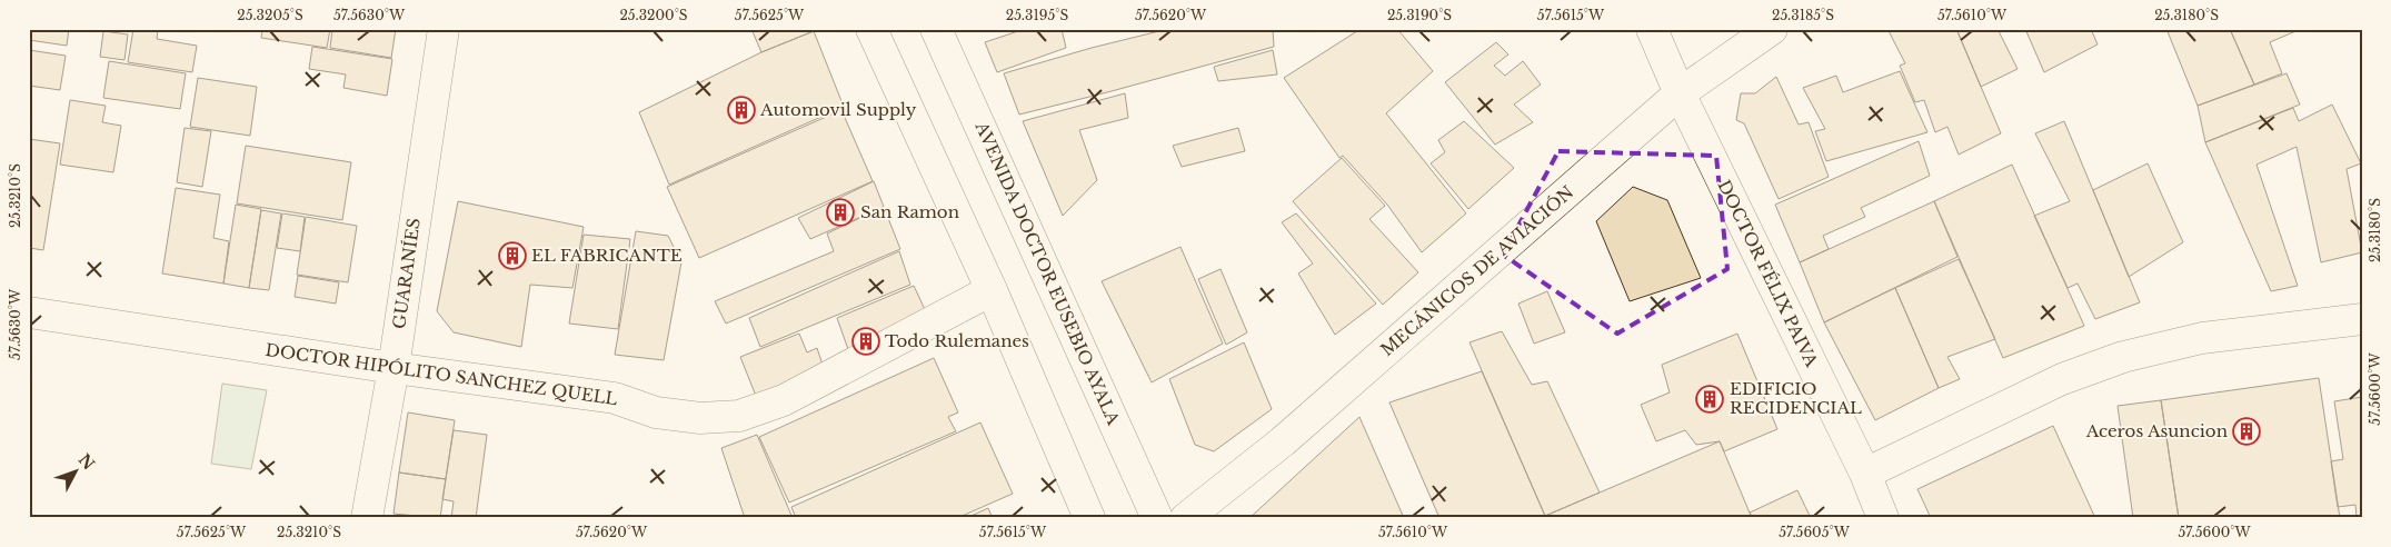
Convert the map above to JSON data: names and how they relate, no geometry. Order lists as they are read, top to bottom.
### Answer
{
  "streets": {
    "main road": [
      "MECÁNICOS DE AVIACIÓN",
      "GUARANÍES",
      "AVENIDA DOCTOR EUSEBIO AYALA",
      "DOCTOR FÉLIX PAIVA",
      "DOCTOR HIPÓLITO SANCHEZ QUELL"
    ]
  },
  "crossings": [
    ["MECÁNICOS DE AVIACIÓN", "DOCTOR FÉLIX PAIVA"],
    ["GUARANÍES", "DOCTOR HIPÓLITO SANCHEZ QUELL"]
  ],
  "places": {
    "building": [
      "Automovil Supply",
      "San Ramon",
      "EL FABRICANTE",
      "Todo Rulemanes",
      "EDIFICIO RECIDENCIAL",
      "Aceros Asuncion"
    ]
  },
  "north": "top right",
  "coordinates": [
    "25.3205°S",
    "57.5630°W",
    "25.3200°S",
    "57.5625°W",
    "25.3195°S",
    "57.5620°W",
    "25.3190°S",
    "57.5615°W",
    "25.3185°S",
    "57.5610°W",
    "25.3180°S",
    "25.3210°S",
    "57.5600°W",
    "57.5605°W"
  ]
}
